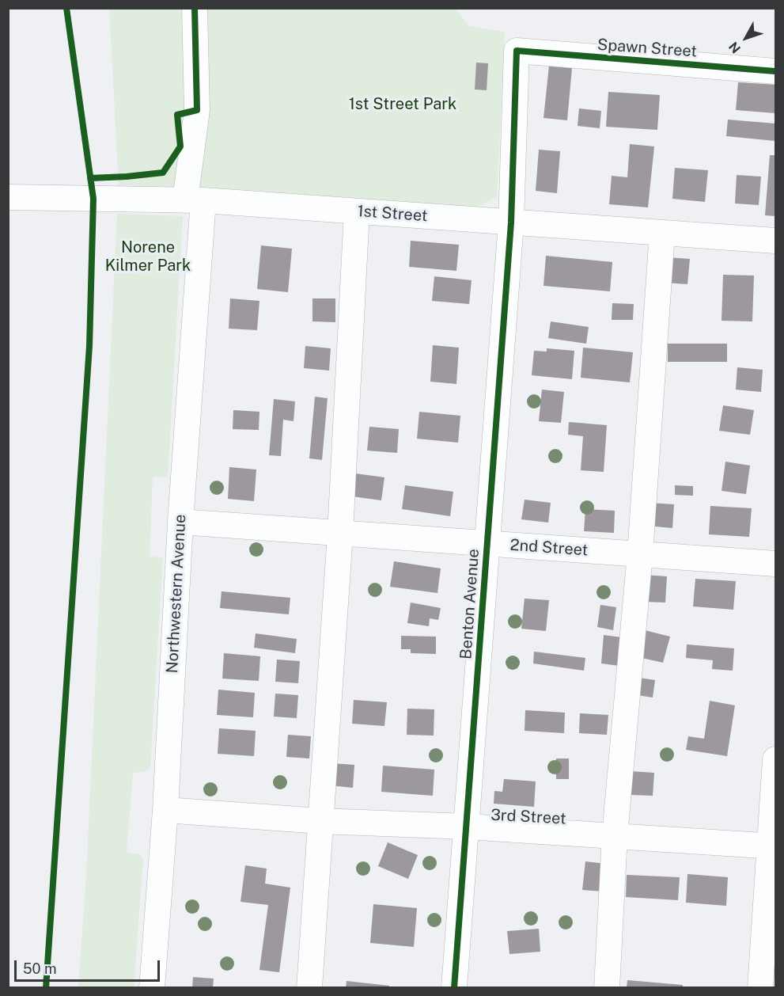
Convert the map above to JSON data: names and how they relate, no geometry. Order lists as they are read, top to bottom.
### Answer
{
  "streets": {
    "street": [
      "Spawn Street",
      "1st Street",
      "2nd Street",
      "Northwestern Avenue",
      "Benton Avenue",
      "3rd Street"
    ]
  },
  "crossings": [
    ["Spawn Street", "Benton Avenue"],
    ["1st Street", "Northwestern Avenue"],
    ["1st Street", "Benton Avenue"],
    ["2nd Street", "Northwestern Avenue"],
    ["2nd Street", "Benton Avenue"],
    ["Northwestern Avenue", "3rd Street"],
    ["Benton Avenue", "3rd Street"]
  ],
  "parks": ["1st Street Park", "Norene Kilmer Park"],
  "scale_bar": "50 m",
  "north": "bottom left"
}
